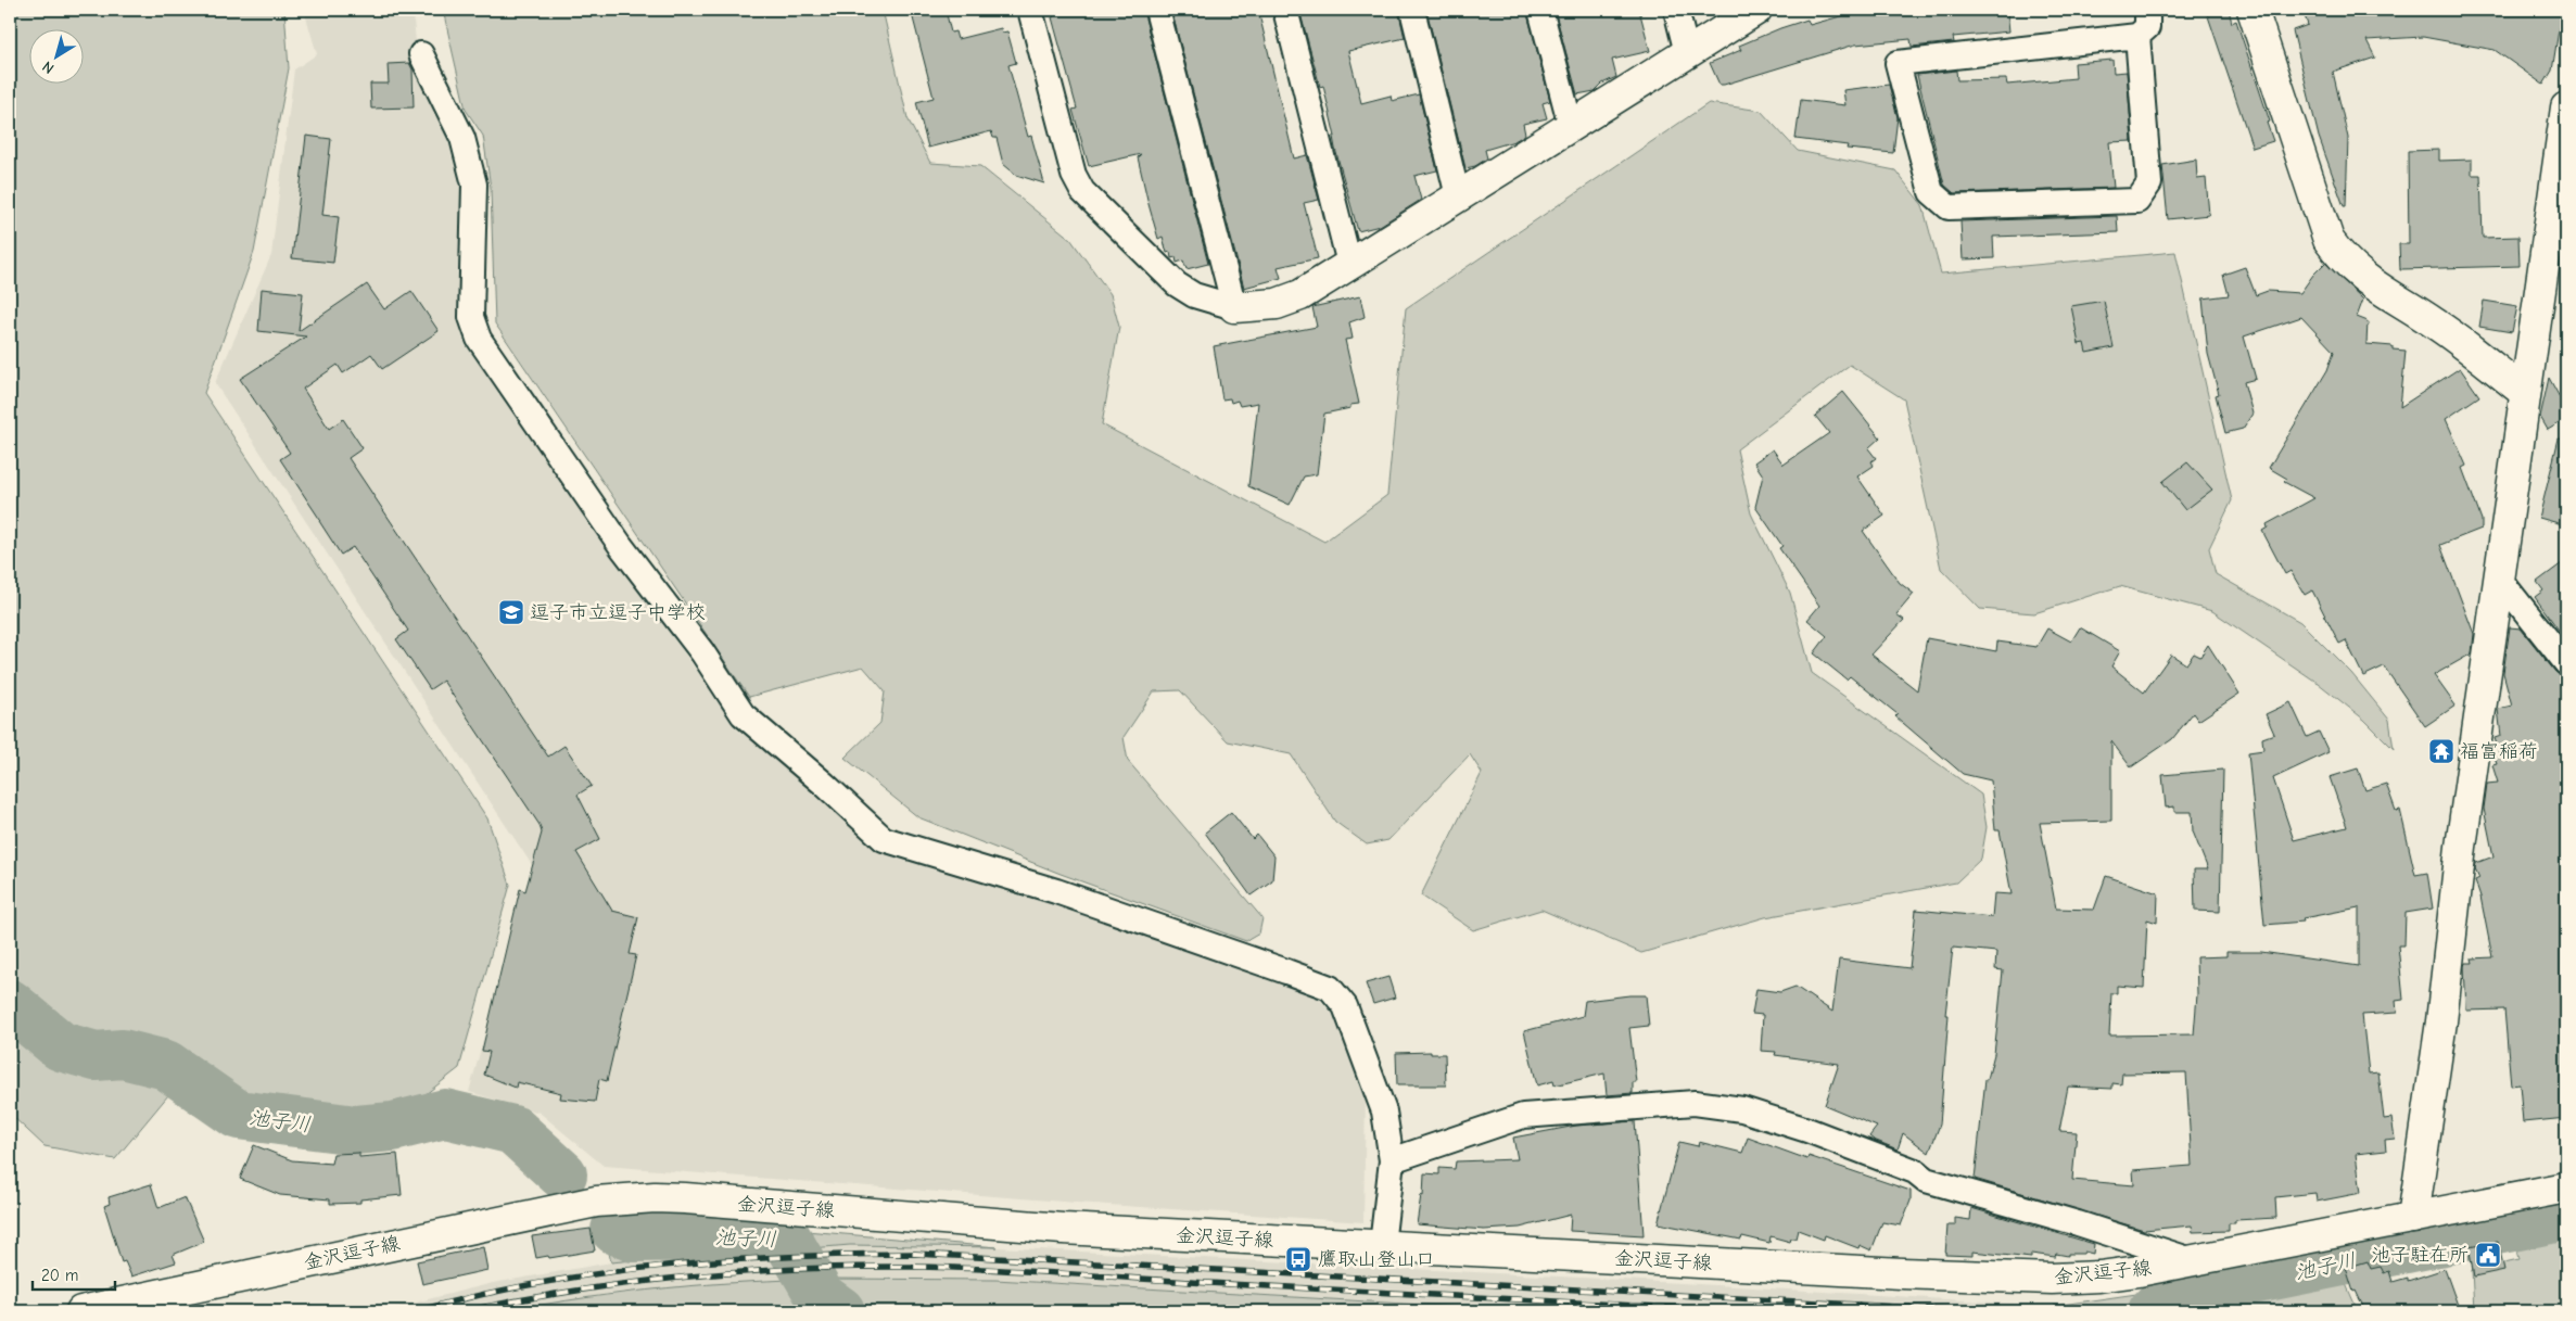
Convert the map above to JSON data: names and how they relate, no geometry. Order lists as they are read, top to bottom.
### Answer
{
  "streets": {
    "main road": ["金沢逗子線"]
  },
  "water": ["池子川"],
  "places": {
    "school or university": ["逗子市立逗子中学校"],
    "temple": ["福富稲荷"],
    "public building": ["池子駐在所"],
    "bus stop": ["鷹取山登山口"]
  },
  "scale_bar": "20 m",
  "north": "bottom left"
}
